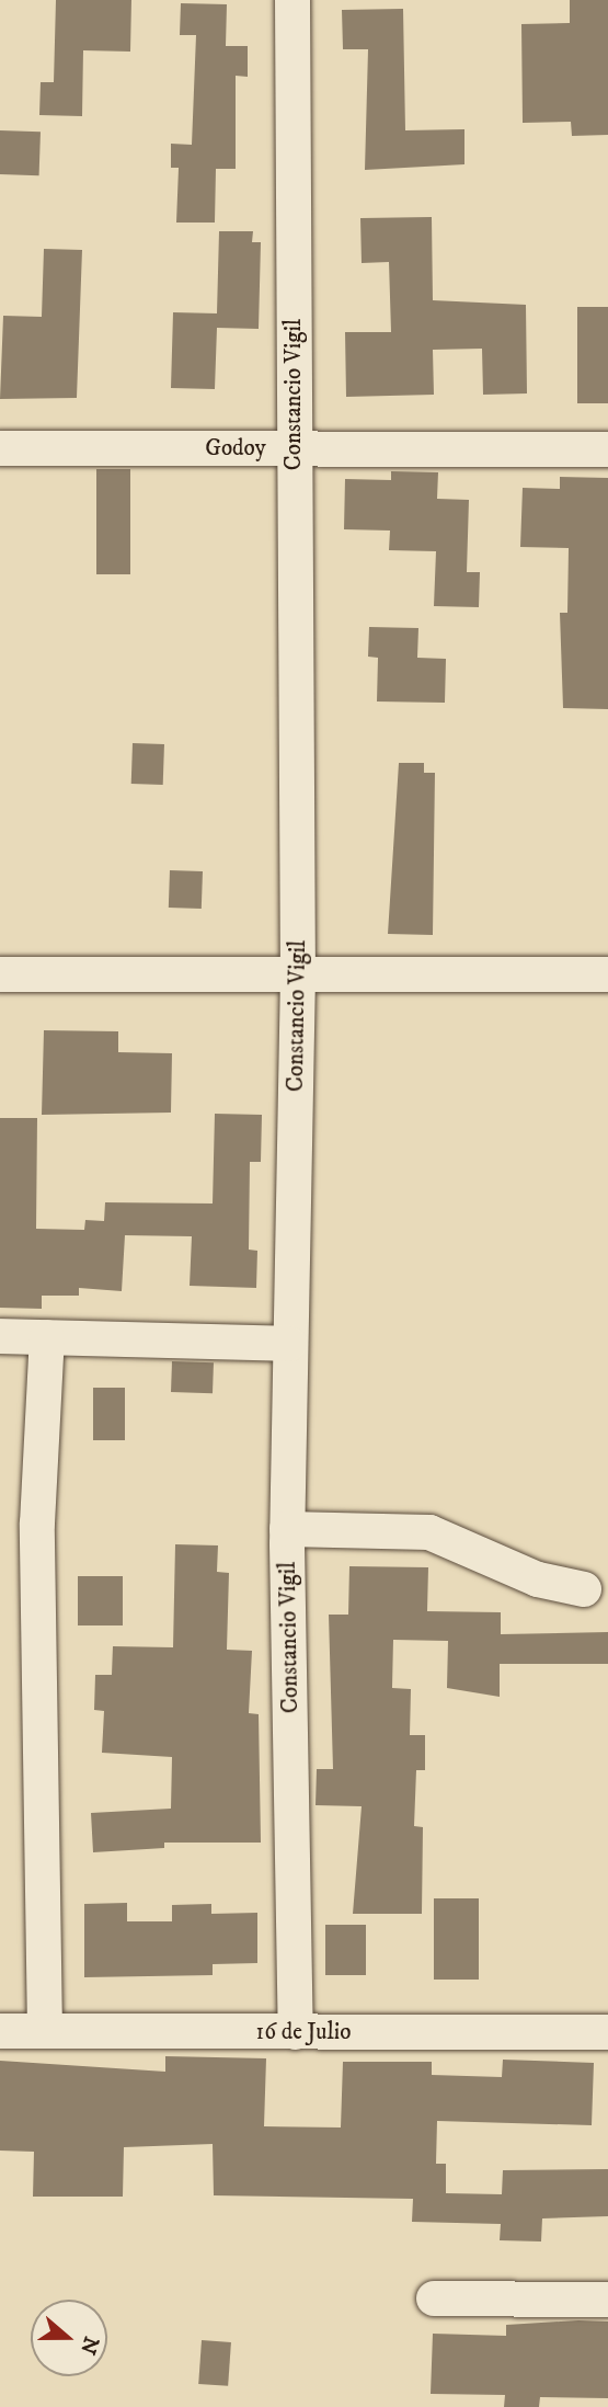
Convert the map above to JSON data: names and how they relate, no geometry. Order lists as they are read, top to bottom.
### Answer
{
  "streets": {
    "street": ["Constancio Vigil", "Godoy", "16 de Julio"]
  },
  "crossings": [
    ["Constancio Vigil", "Godoy"],
    ["Constancio Vigil", "16 de Julio"]
  ],
  "north": "right"
}
